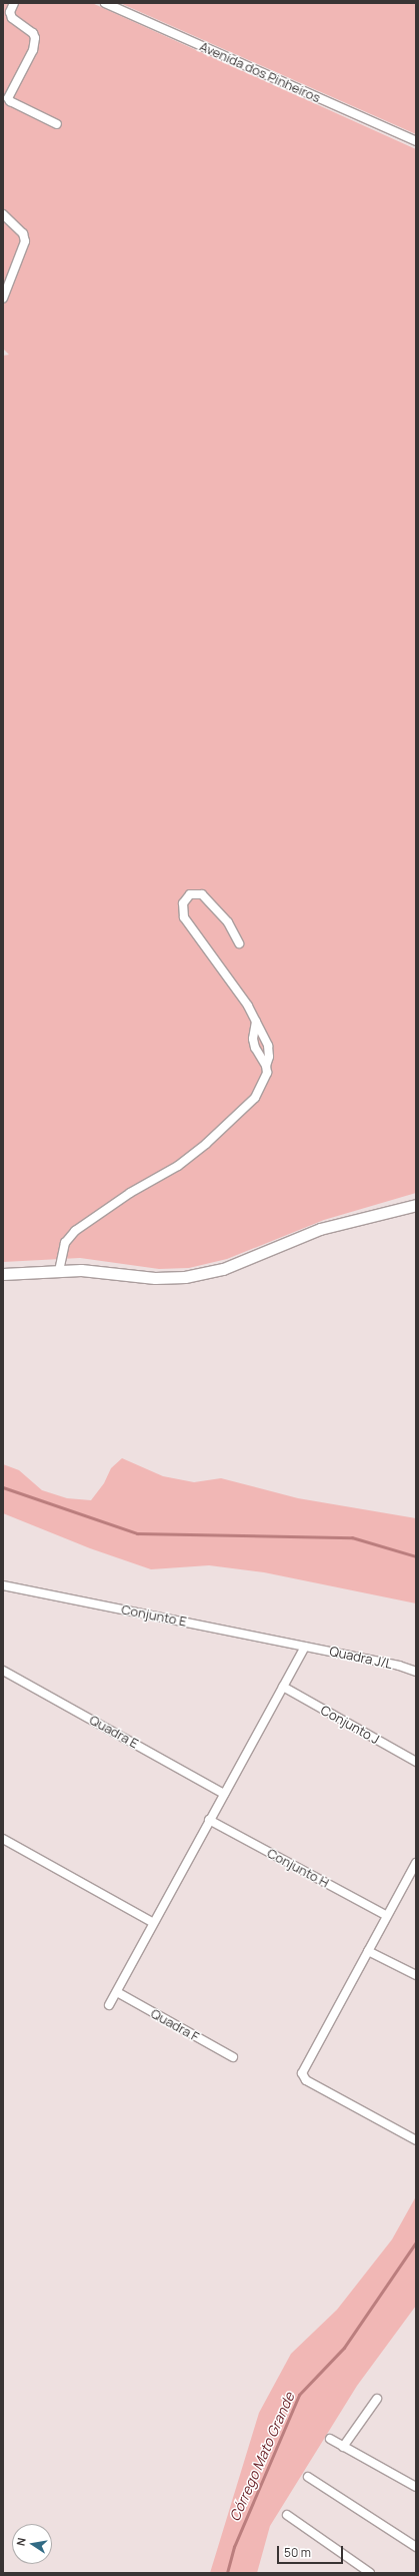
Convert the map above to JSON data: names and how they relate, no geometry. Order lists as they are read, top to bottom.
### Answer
{
  "streets": {
    "street": [
      "Avenida dos Pinheiros",
      "Conjunto E",
      "Quadra J/L",
      "Conjunto J",
      "Quadra E",
      "Conjunto H",
      "Quadra F"
    ]
  },
  "crossings": [
    ["Conjunto E", "Quadra J/L"]
  ],
  "water": ["Córrego Mato Grande"],
  "scale_bar": "50 m",
  "north": "left"
}
